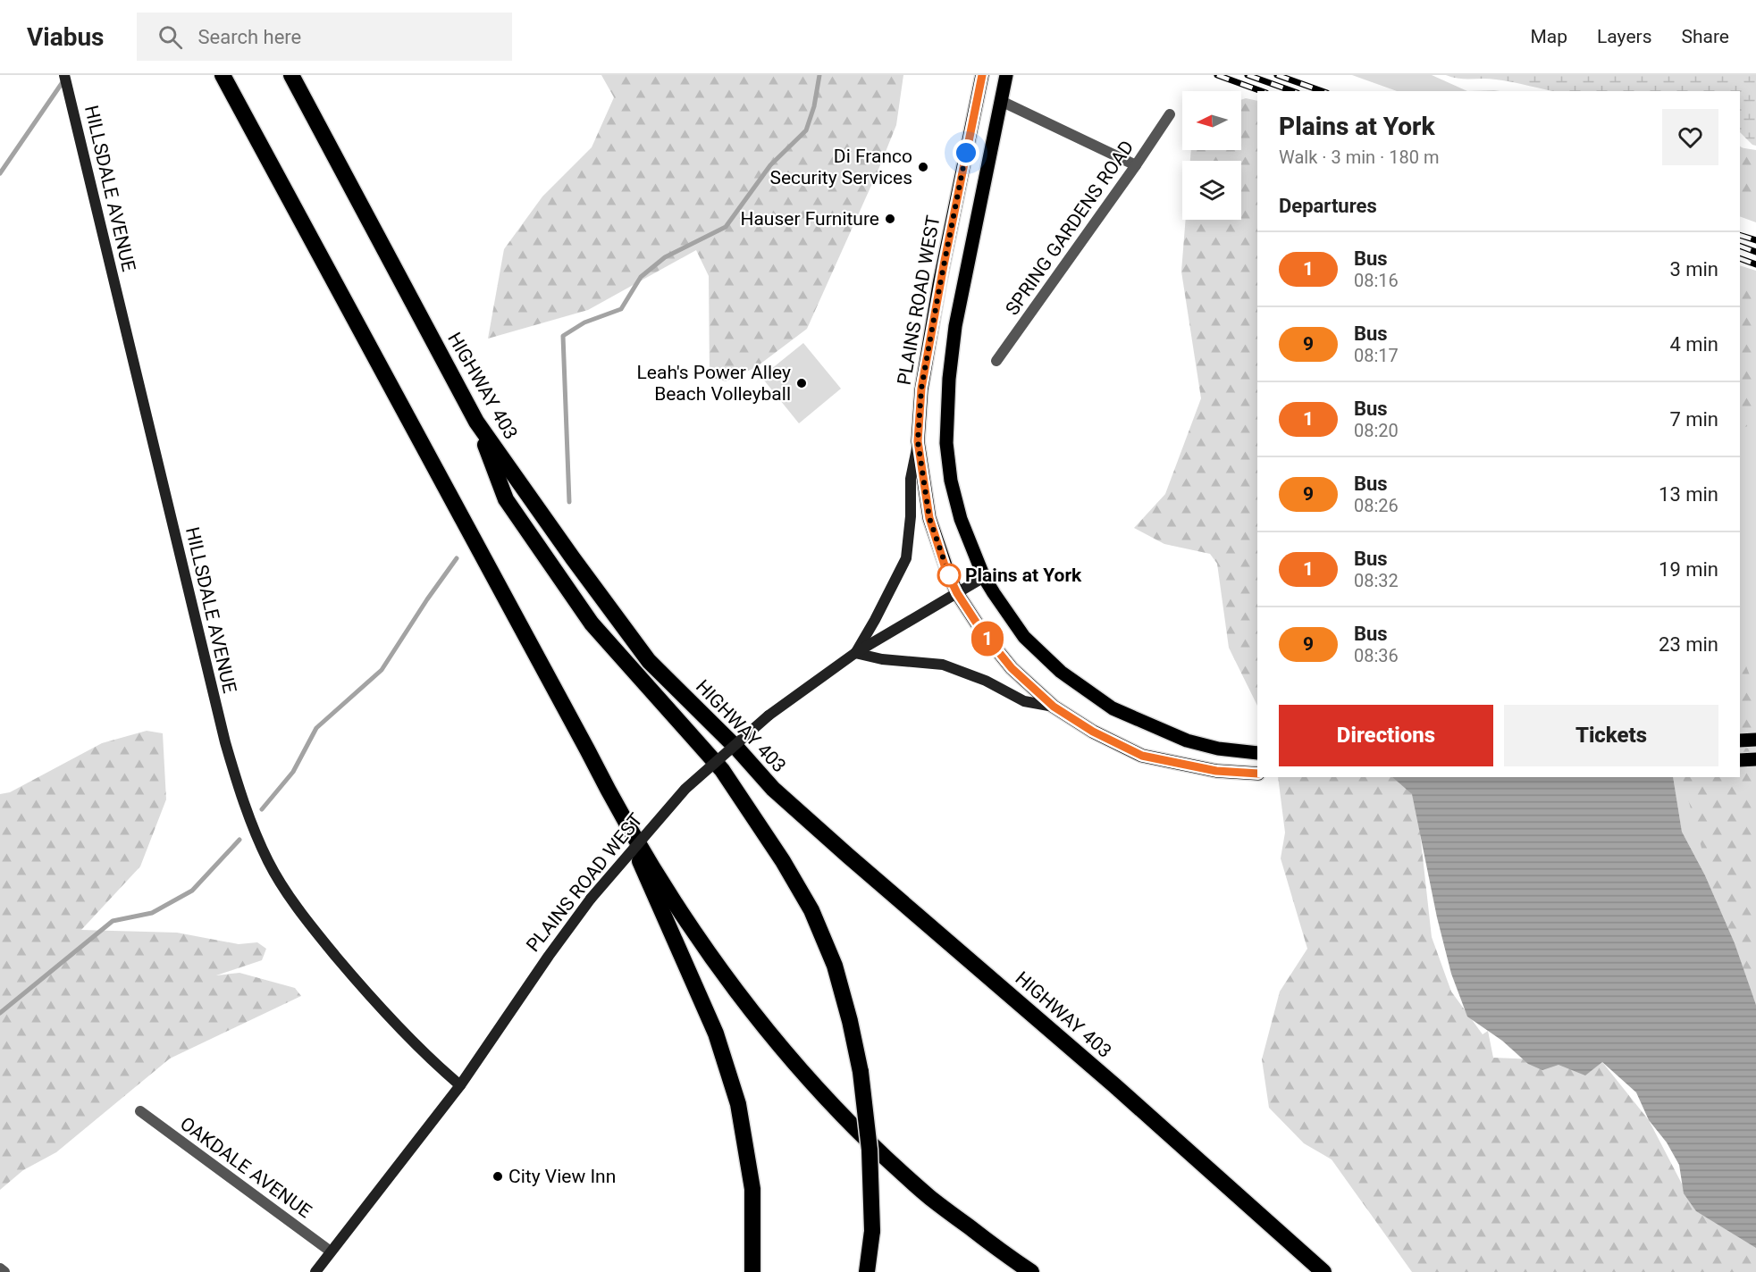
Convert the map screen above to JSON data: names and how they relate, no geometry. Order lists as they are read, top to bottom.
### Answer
{
  "streets": {
    "highway": ["HIGHWAY 403"],
    "main road": ["HILLSDALE AVENUE", "PLAINS ROAD WEST"],
    "street": ["SPRING GARDENS ROAD", "OAKDALE AVENUE"]
  },
  "crossings": [
    ["HILLSDALE AVENUE", "PLAINS ROAD WEST"],
    ["PLAINS ROAD WEST", "OAKDALE AVENUE"]
  ],
  "places": [
    "Di Franco Security Services",
    "Hauser Furniture",
    "Leah's Power Alley Beach Volleyball",
    "Plains at York",
    "City View Inn"
  ],
  "lines": ["bus line 1"],
  "north": "left",
  "page": {
    "header": "Viabus",
    "search": "Search here",
    "nav": ["Map", "Layers", "Share"],
    "on_map": "1",
    "heading": [
      ["Plains at York", "Walk · 3 min · 180 m"],
      "Departures"
    ],
    "list": [
      {
        "mark": "1",
        "name": "Bus",
        "note": "08:16",
        "value": "3 min"
      },
      {
        "mark": "9",
        "name": "Bus",
        "note": "08:17",
        "value": "4 min"
      },
      {
        "mark": "1",
        "name": "Bus",
        "note": "08:20",
        "value": "7 min"
      },
      {
        "mark": "9",
        "name": "Bus",
        "note": "08:26",
        "value": "13 min"
      },
      {
        "mark": "1",
        "name": "Bus",
        "note": "08:32",
        "value": "19 min"
      },
      {
        "mark": "9",
        "name": "Bus",
        "note": "08:36",
        "value": "23 min"
      }
    ],
    "buttons": ["Directions", "Tickets"]
  }
}
